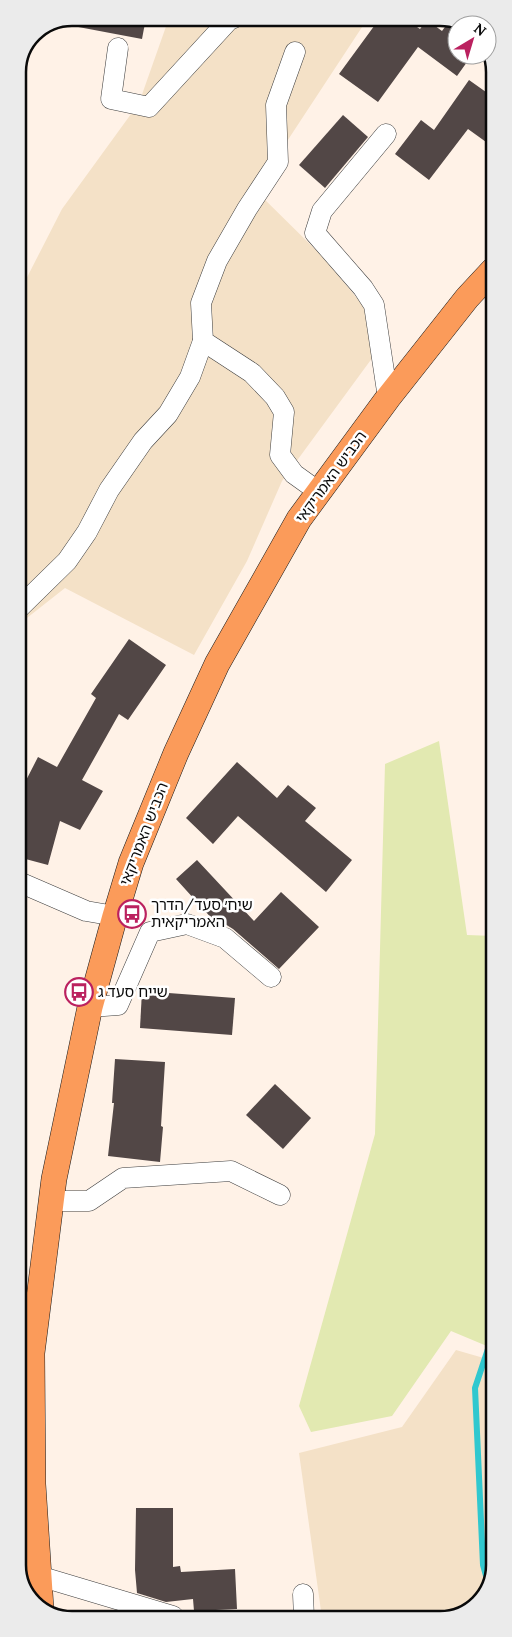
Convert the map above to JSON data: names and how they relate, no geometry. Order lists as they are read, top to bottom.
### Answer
{
  "streets": {
    "main road": ["הכביש האמריקאי"]
  },
  "places": {
    "bus stop": ["שיח׳ סעד/הדרך האמריקאית", "שייח סעד ג"]
  },
  "north": "top right"
}
